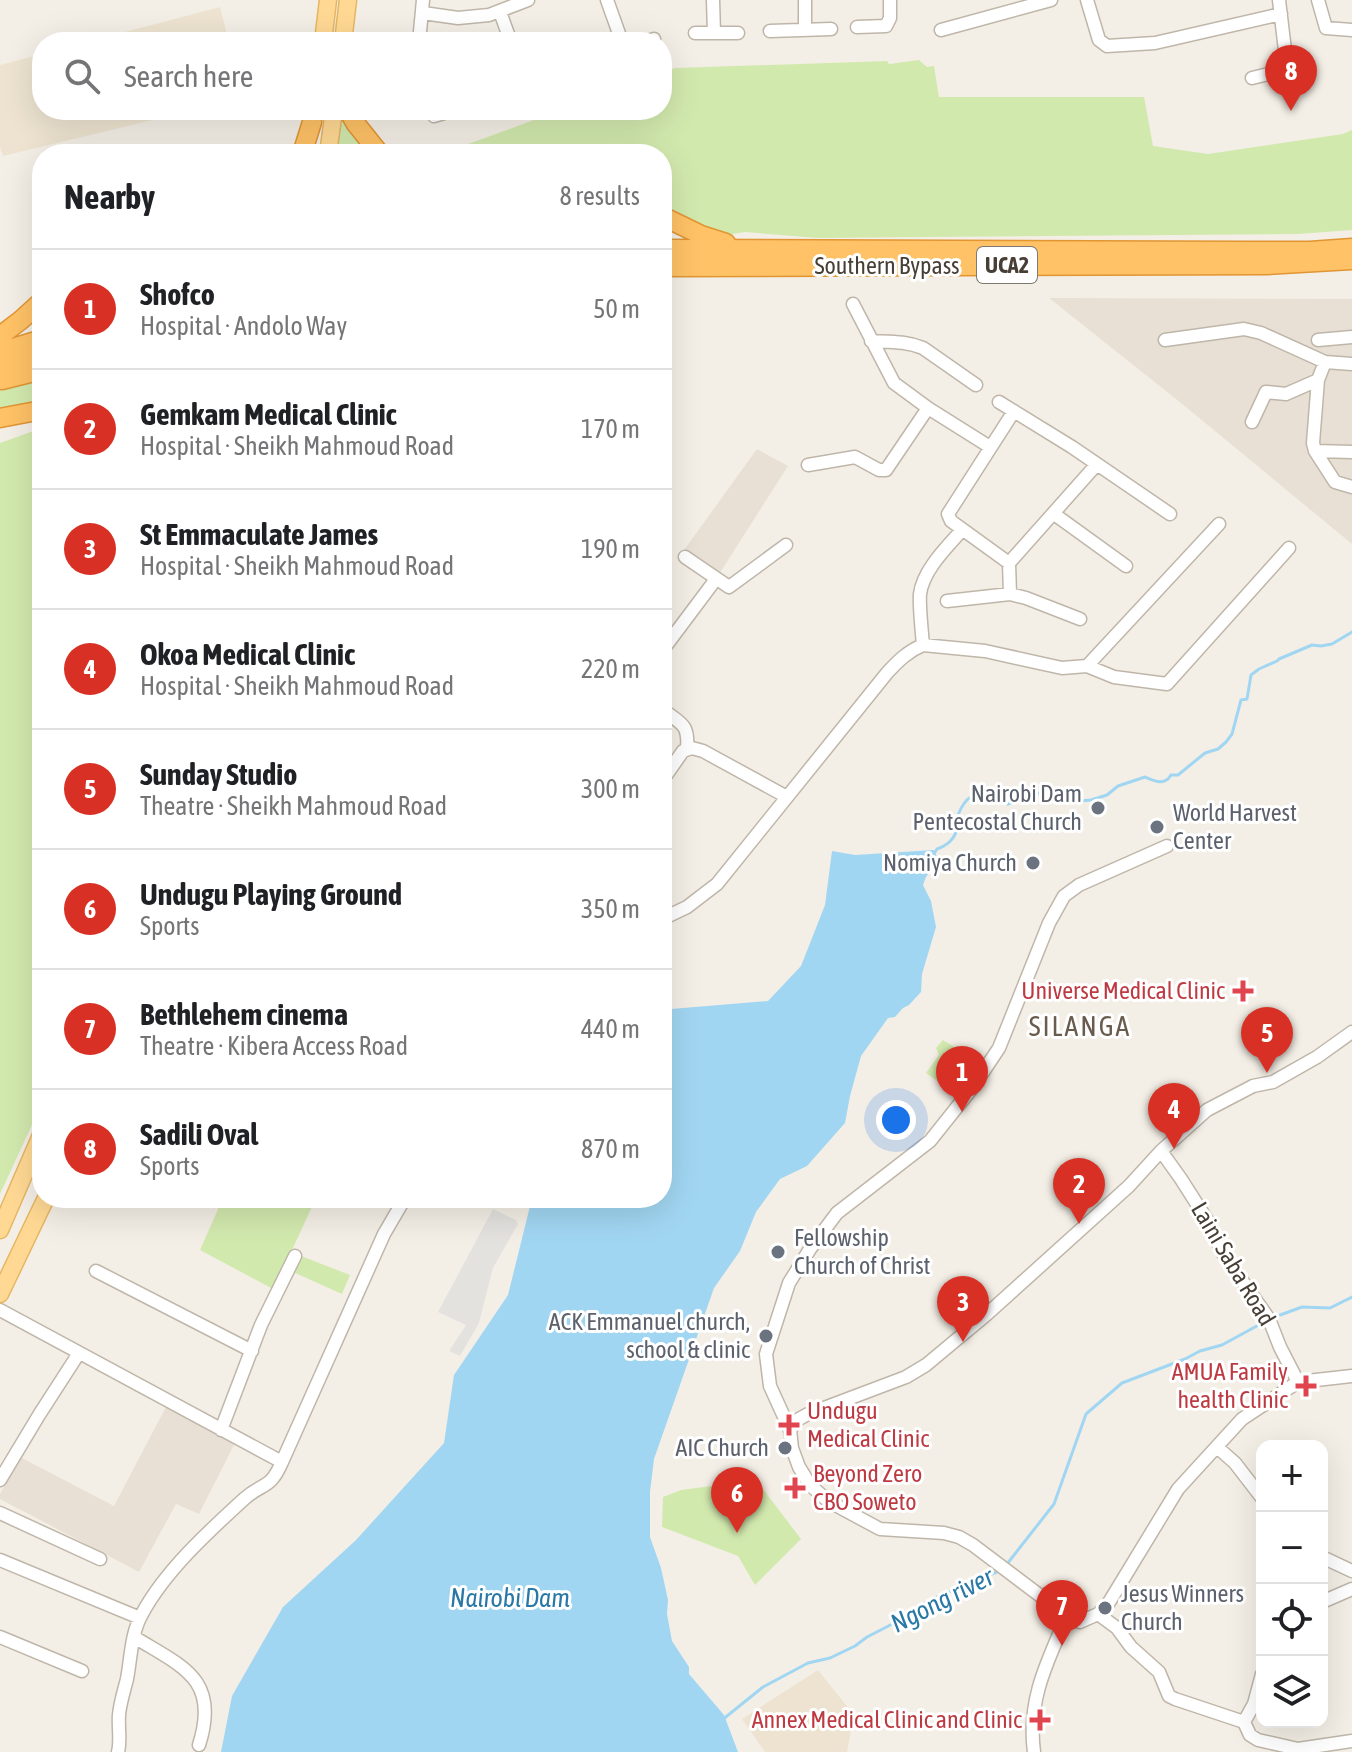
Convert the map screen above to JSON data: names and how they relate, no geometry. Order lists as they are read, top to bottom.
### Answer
{
  "streets": {
    "highway": ["UCA2", "Southern Bypass"],
    "street": ["Laini Saba Road"]
  },
  "districts": ["SILANGA"],
  "water": ["Nairobi Dam", "Ngong river"],
  "places": {
    "other": [
      "Nairobi Dam Pentecostal Church",
      "World Harvest Center",
      "Nomiya Church",
      "Fellowship Church of Christ",
      "ACK Emmanuel church, school & clinic",
      "AIC Church",
      "Jesus Winners Church"
    ],
    "health": [
      "Universe Medical Clinic",
      "AMUA Family health Clinic",
      "Undugu Medical Clinic",
      "Beyond Zero CBO Soweto",
      "Annex Medical Clinic and Clinic"
    ]
  },
  "page": {
    "search": "Search here",
    "pins": [
      "8",
      "5",
      "1",
      "4",
      "2",
      "3",
      "6",
      "7"
    ],
    "heading": ["Nearby", "8 results"],
    "list": [
      {
        "mark": "1",
        "name": "Shofco",
        "note": "Hospital · Andolo Way",
        "value": "50 m"
      },
      {
        "mark": "2",
        "name": "Gemkam Medical Clinic",
        "note": "Hospital · Sheikh Mahmoud Road",
        "value": "170 m"
      },
      {
        "mark": "3",
        "name": "St Emmaculate James",
        "note": "Hospital · Sheikh Mahmoud Road",
        "value": "190 m"
      },
      {
        "mark": "4",
        "name": "Okoa Medical Clinic",
        "note": "Hospital · Sheikh Mahmoud Road",
        "value": "220 m"
      },
      {
        "mark": "5",
        "name": "Sunday Studio",
        "note": "Theatre · Sheikh Mahmoud Road",
        "value": "300 m"
      },
      {
        "mark": "6",
        "name": "Undugu Playing Ground",
        "note": "Sports",
        "value": "350 m"
      },
      {
        "mark": "7",
        "name": "Bethlehem cinema",
        "note": "Theatre · Kibera Access Road",
        "value": "440 m"
      },
      {
        "mark": "8",
        "name": "Sadili Oval",
        "note": "Sports",
        "value": "870 m"
      }
    ],
    "map_buttons": ["+", "−"]
  }
}
